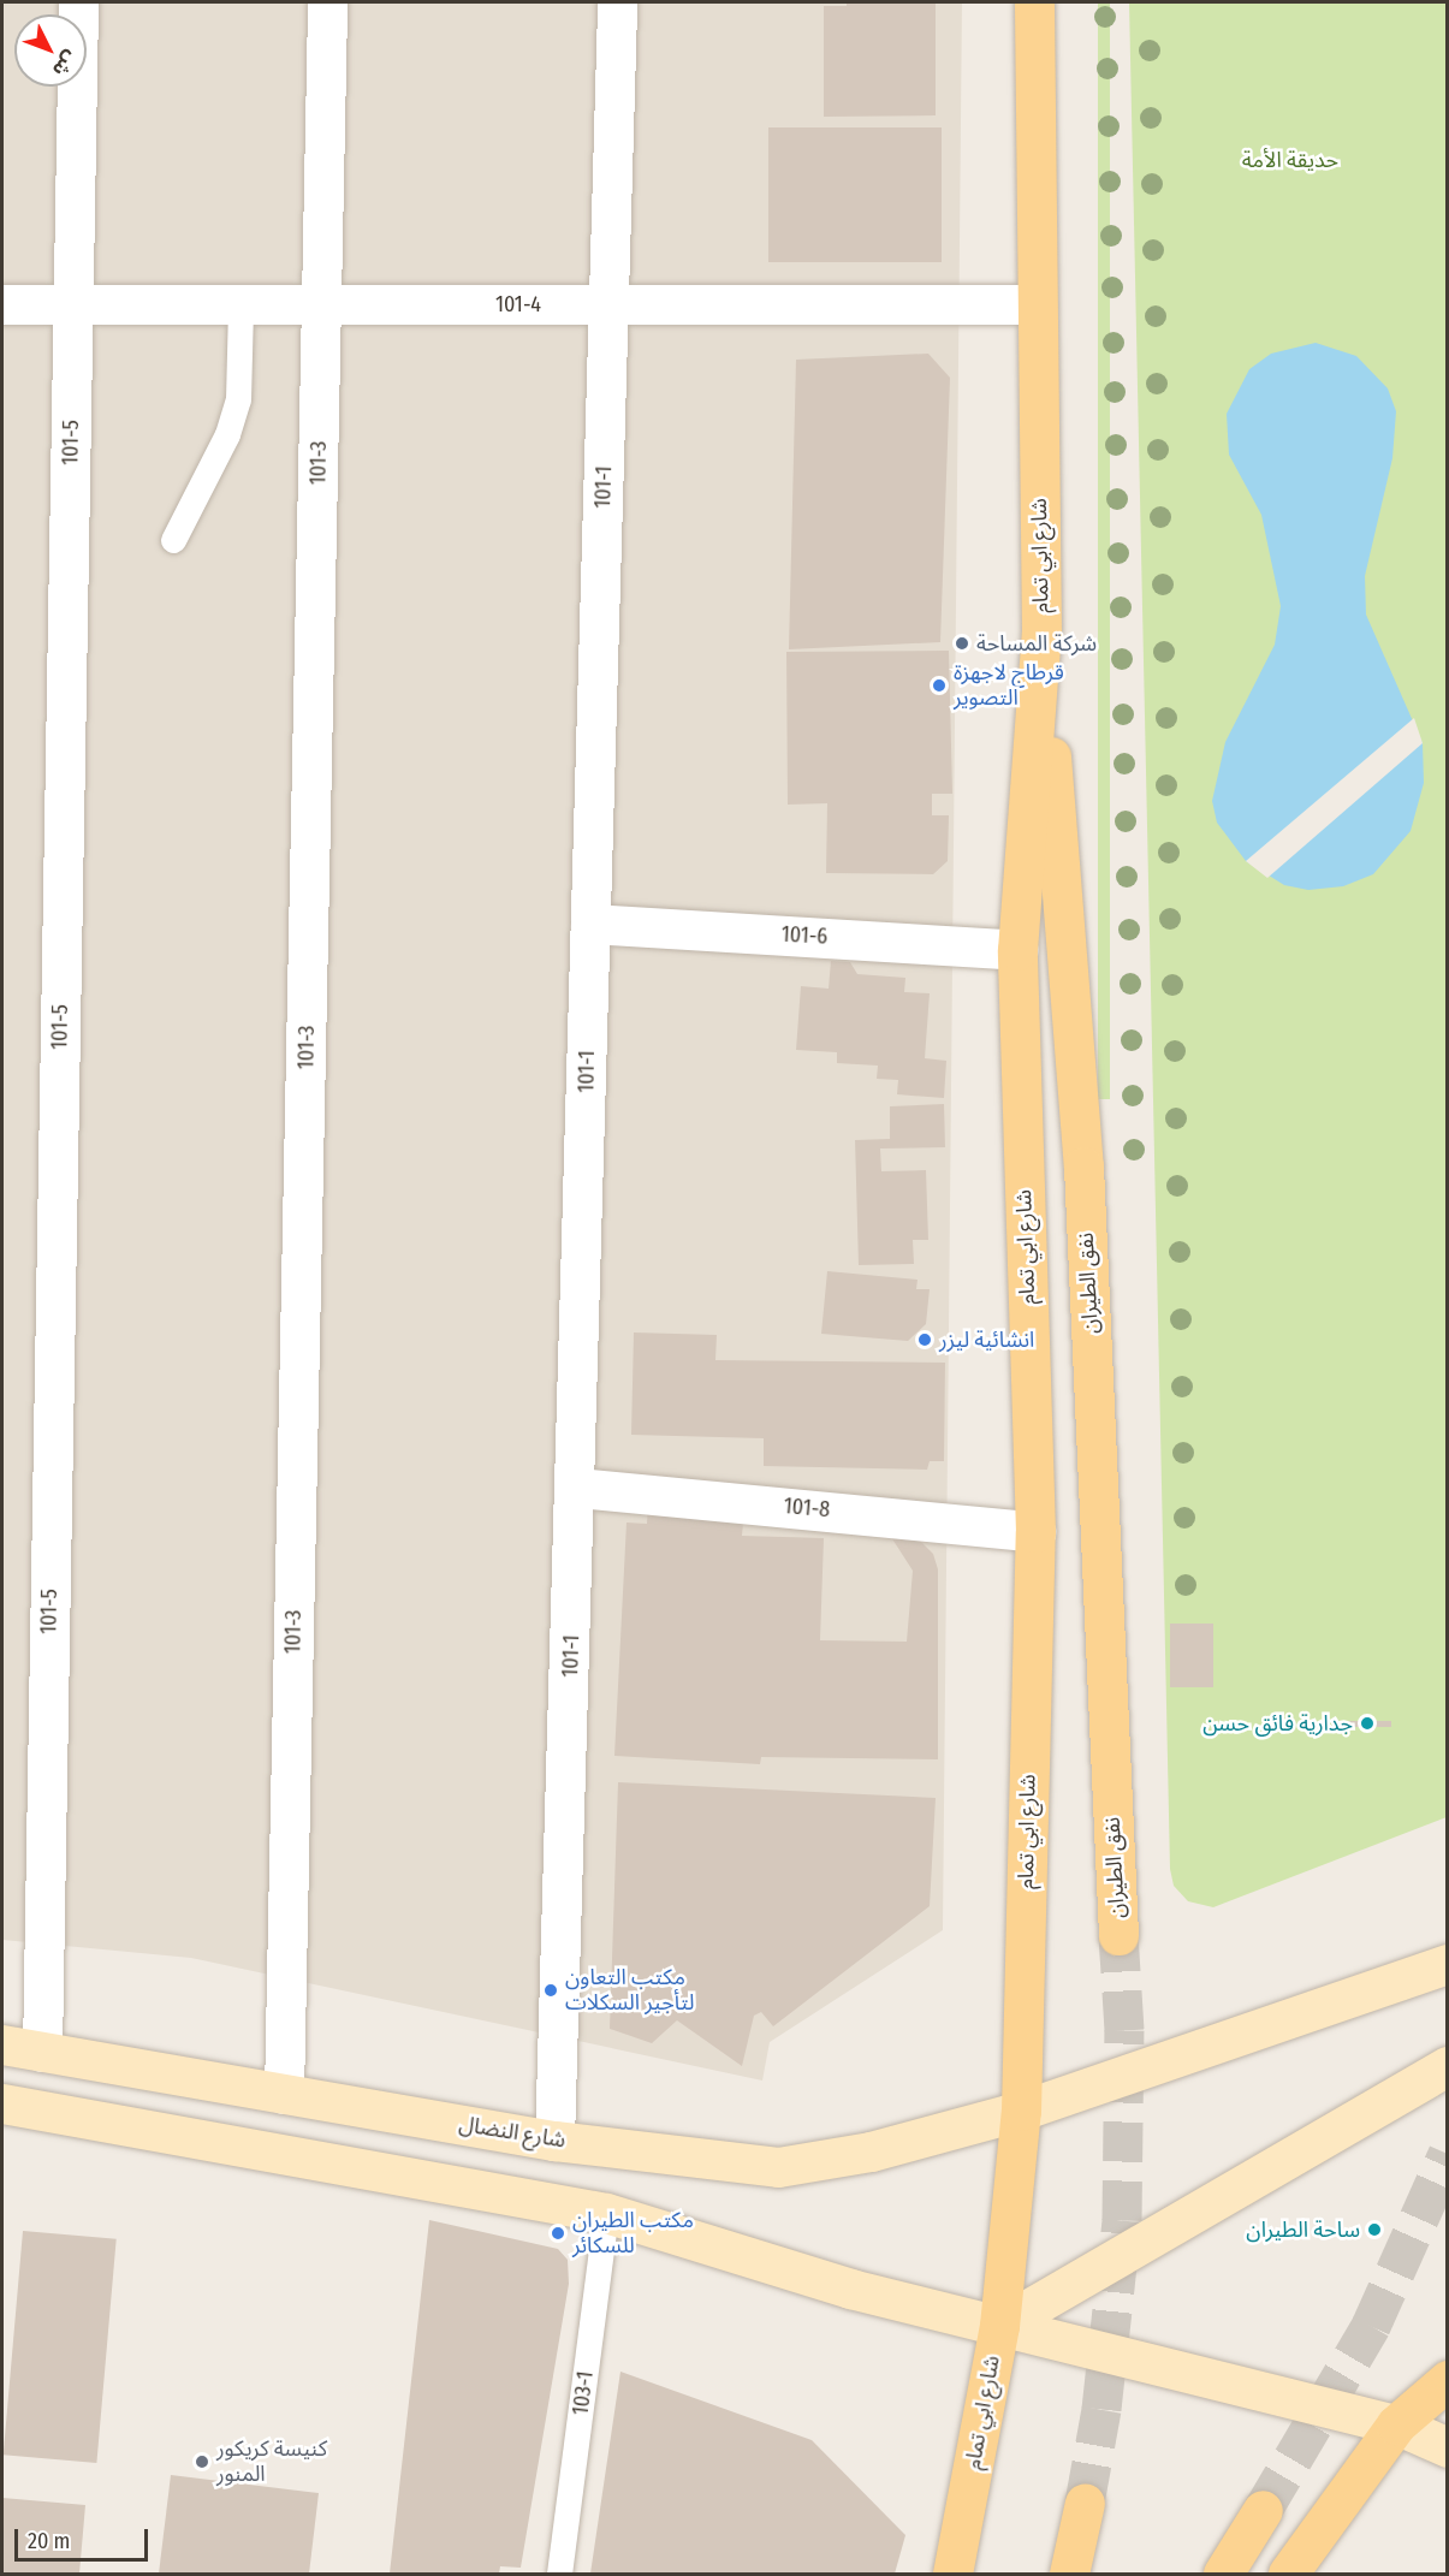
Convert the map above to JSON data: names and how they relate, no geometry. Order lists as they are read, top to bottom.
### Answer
{
  "streets": {
    "main road": ["شارع ابي تمام", "نفق الطيران", "شارع النضال"],
    "street": [
      "101-4",
      "101-5",
      "101-3",
      "101-1",
      "101-6",
      "101-8"
    ],
    "lane": ["103-1"]
  },
  "crossings": [
    ["101-4", "101-5"],
    ["101-4", "101-3"],
    ["101-4", "101-1"],
    ["101-4", "شارع ابي تمام"],
    ["101-5", "شارع النضال"],
    ["101-3", "شارع النضال"],
    ["101-1", "101-6"],
    ["101-1", "101-8"],
    ["101-1", "شارع النضال"],
    ["شارع ابي تمام", "101-6"],
    ["شارع ابي تمام", "نفق الطيران"],
    ["شارع ابي تمام", "101-8"],
    ["شارع ابي تمام", "شارع النضال"]
  ],
  "parks": ["حديقة الأمة"],
  "places": [
    "شركة المساحة",
    "قرطاج لاجهزة التصوير",
    "انشائية ليزر",
    "جدارية فائق حسن",
    "مكتب التعاون لتأجير السكلات",
    "ساحة الطيران",
    "مكتب الطيران للسكائر",
    "كنيسة كريكور المنور"
  ],
  "scale_bar": "20 m",
  "north": "bottom right"
}
